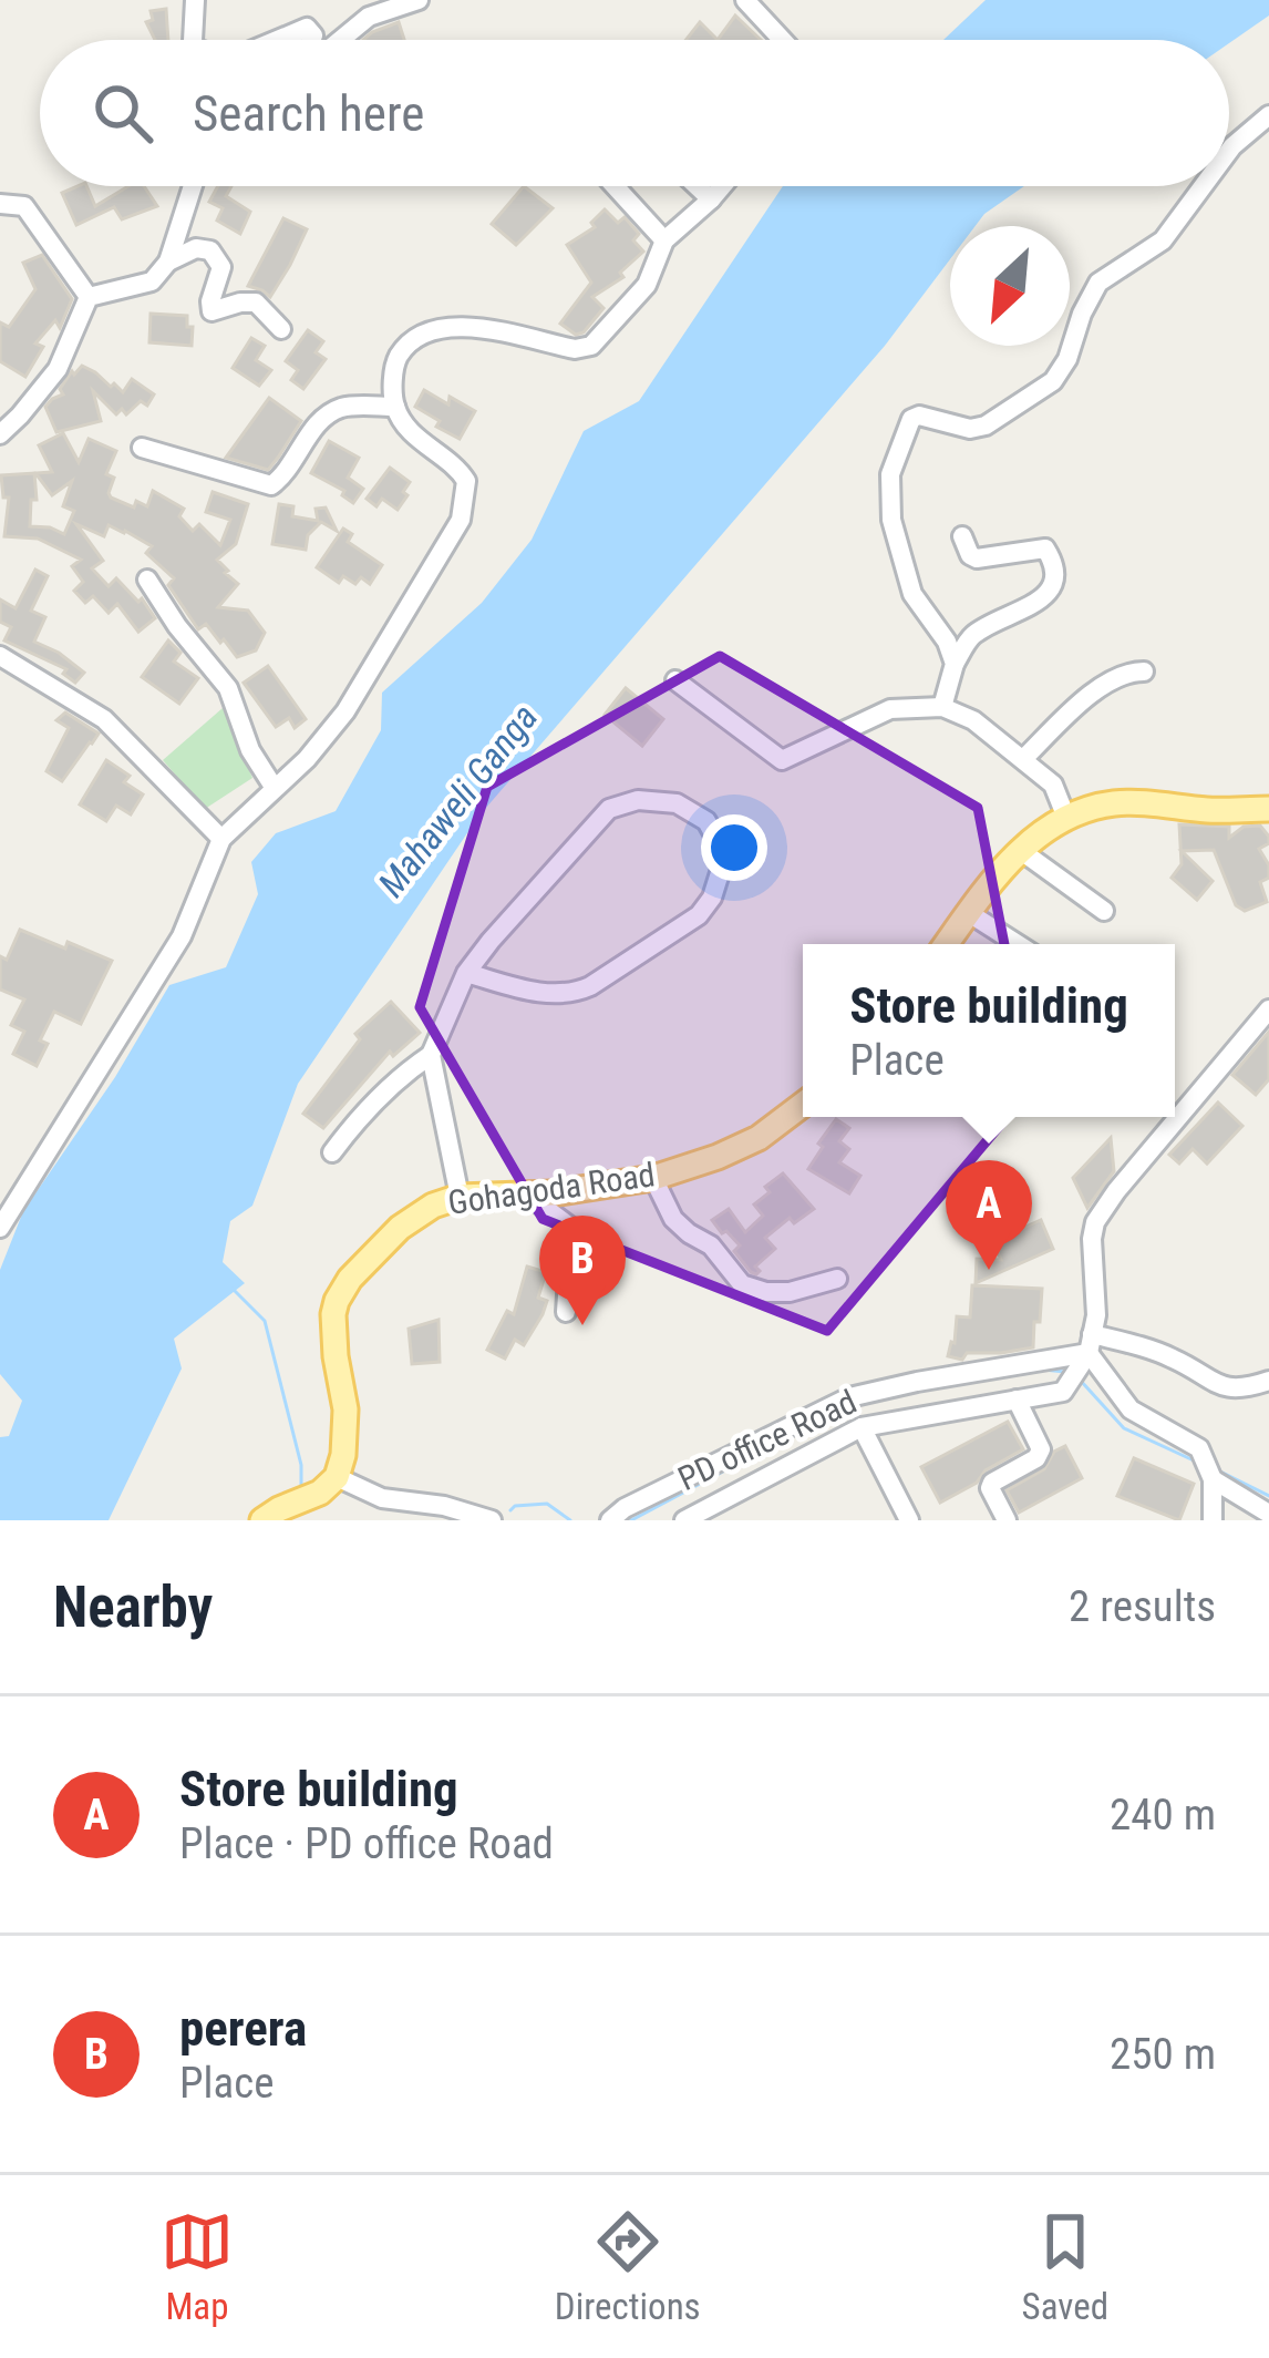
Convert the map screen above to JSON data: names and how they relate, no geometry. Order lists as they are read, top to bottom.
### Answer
{
  "streets": {
    "main road": ["Gohagoda Road"],
    "street": ["PD office Road"]
  },
  "water": ["Mahaweli Ganga"],
  "north": "bottom left",
  "page": {
    "search": "Search here",
    "popup": ["Store building", "Place"],
    "pins": ["A", "B"],
    "heading": ["Nearby", "2 results"],
    "list": [
      {
        "mark": "A",
        "name": "Store building",
        "note": "Place · PD office Road",
        "value": "240 m"
      },
      {
        "mark": "B",
        "name": "perera",
        "note": "Place",
        "value": "250 m"
      }
    ],
    "nav": ["Map", "Directions", "Saved"]
  }
}
